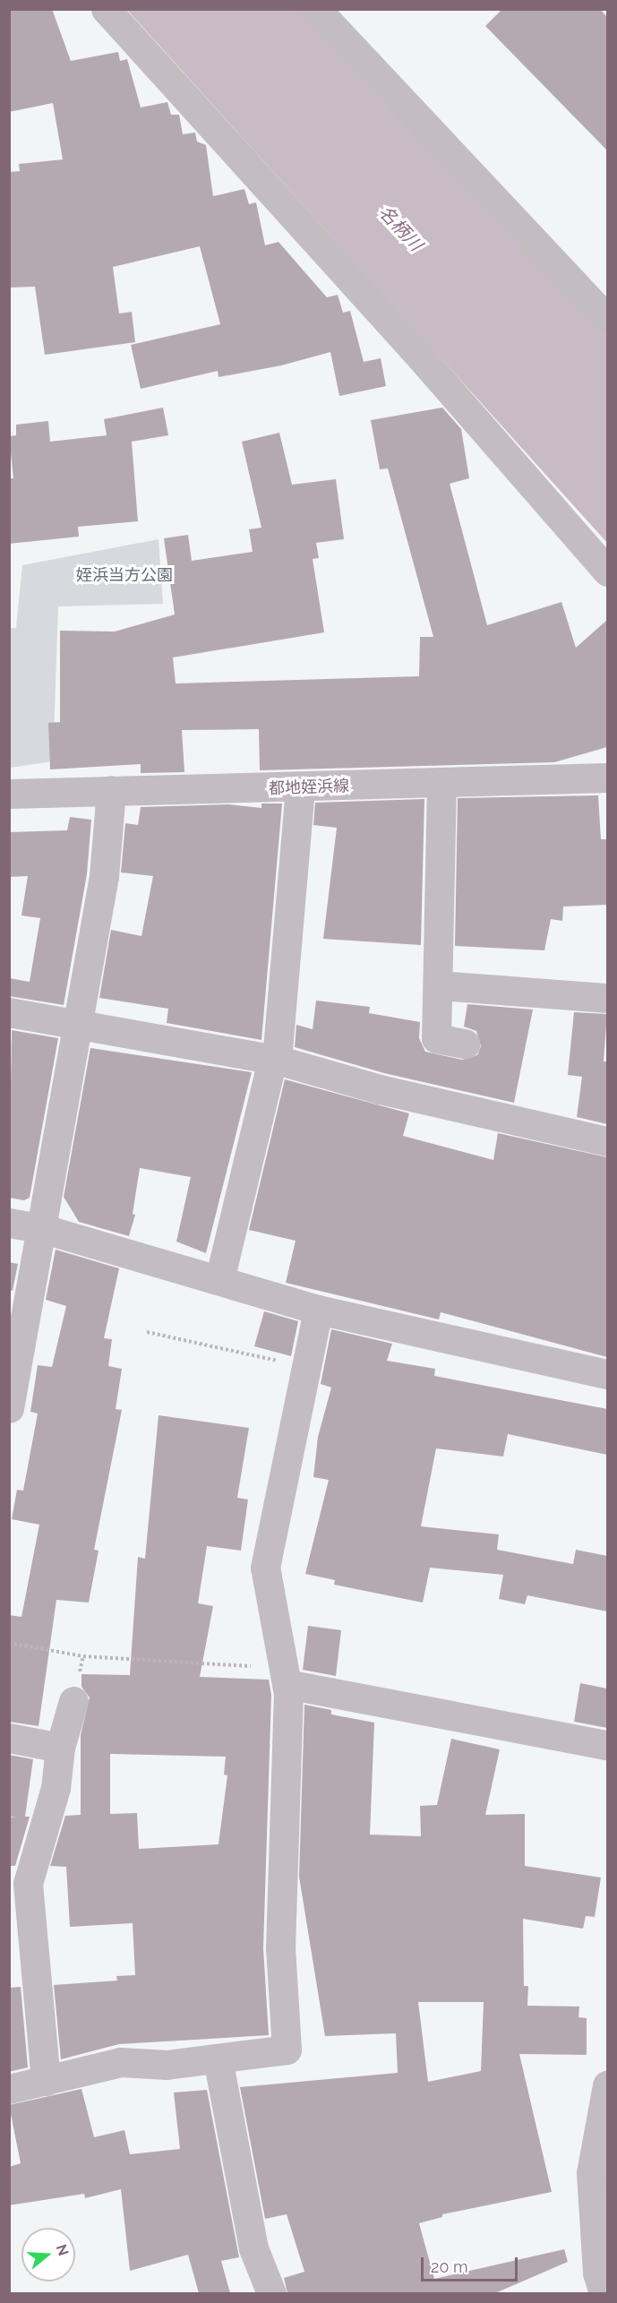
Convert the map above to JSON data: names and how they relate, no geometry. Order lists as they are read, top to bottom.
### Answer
{
  "streets": {
    "street": ["都地姪浜線"]
  },
  "water": ["名柄川"],
  "parks": ["姪浜当方公園"],
  "scale_bar": "20 m",
  "north": "right"
}
